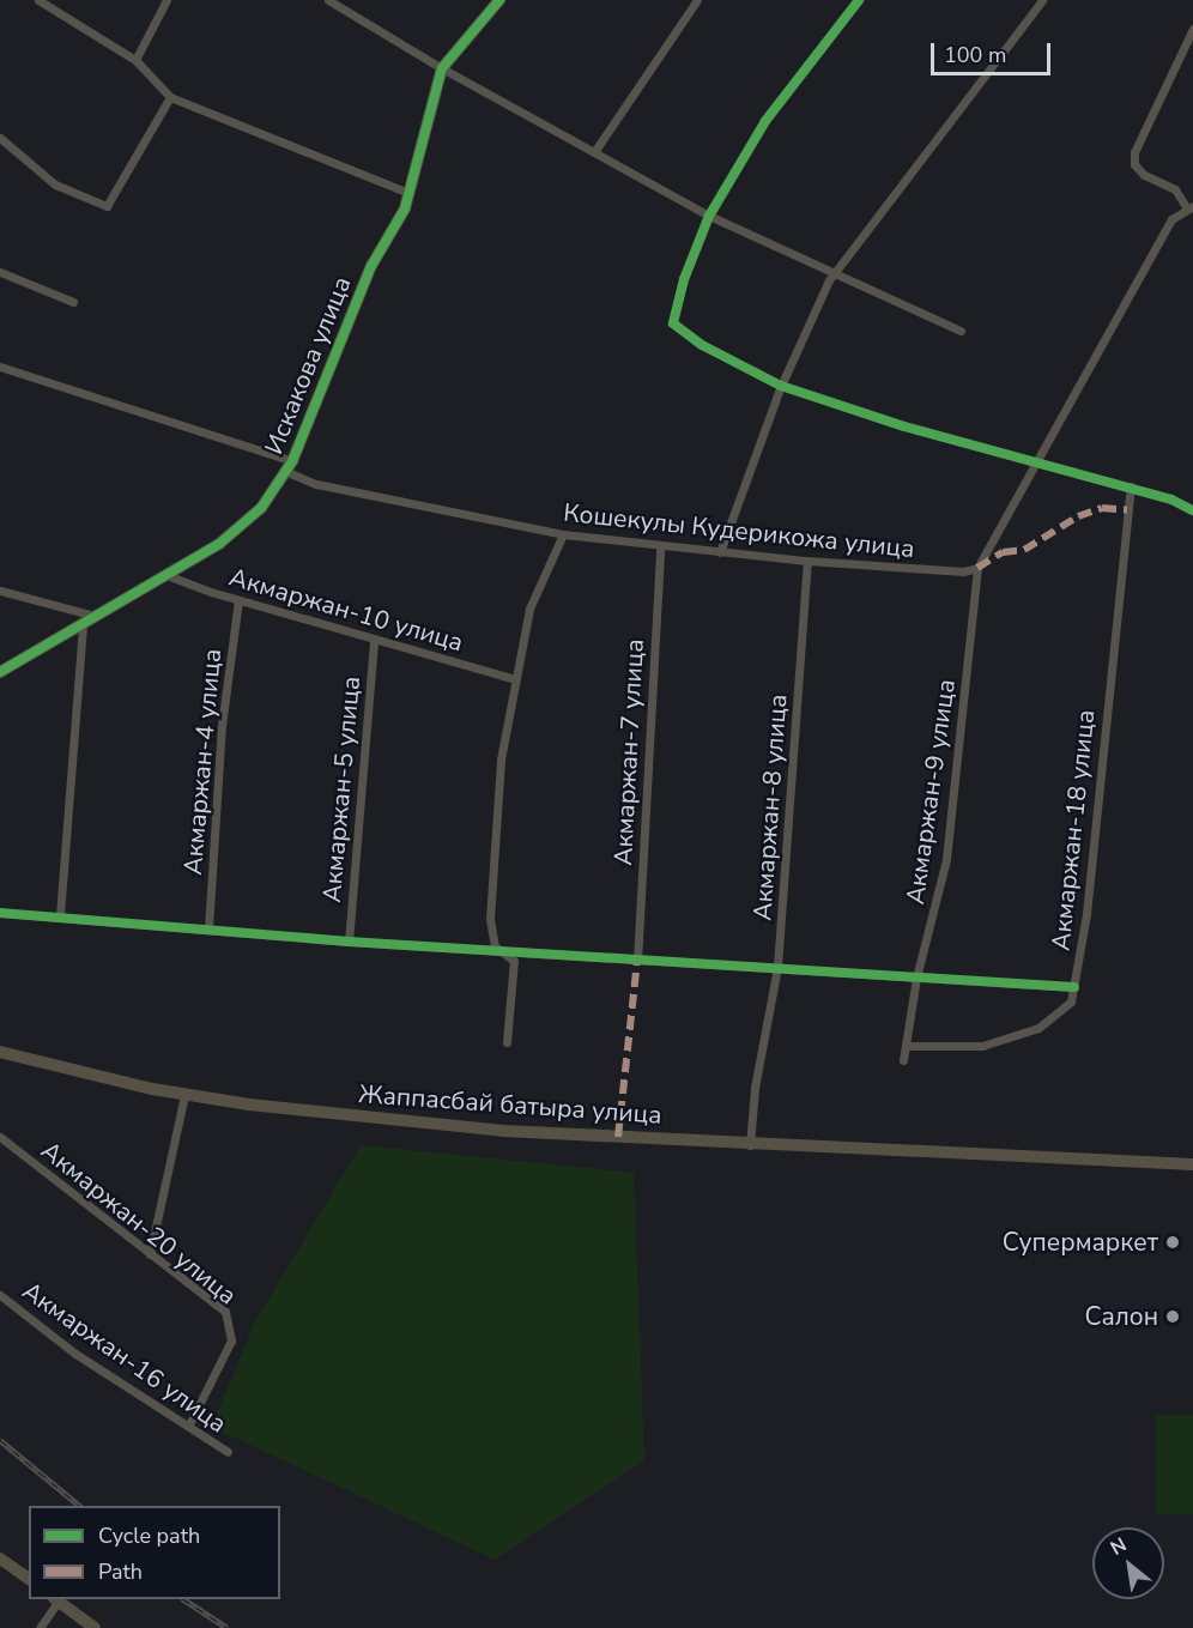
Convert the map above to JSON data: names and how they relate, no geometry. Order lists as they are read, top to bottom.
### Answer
{
  "streets": {
    "main road": ["Искакова улица", "Жаппасбай батыра улица"],
    "street": [
      "Кошекулы Кудерикожа улица",
      "Акмаржан-10 улица",
      "Акмаржан-7 улица",
      "Акмаржан-4 улица",
      "Акмаржан-5 улица",
      "Акмаржан-9 улица",
      "Акмаржан-8 улица",
      "Акмаржан-18 улица",
      "Акмаржан-20 улица",
      "Акмаржан-16 улица"
    ]
  },
  "crossings": [
    ["Искакова улица", "Кошекулы Кудерикожа улица"],
    ["Искакова улица", "Акмаржан-10 улица"],
    ["Кошекулы Кудерикожа улица", "Акмаржан-7 улица"],
    ["Кошекулы Кудерикожа улица", "Акмаржан-9 улица"],
    ["Кошекулы Кудерикожа улица", "Акмаржан-8 улица"],
    ["Акмаржан-10 улица", "Акмаржан-4 улица"],
    ["Акмаржан-10 улица", "Акмаржан-5 улица"],
    ["Акмаржан-9 улица", "Акмаржан-18 улица"],
    ["Акмаржан-8 улица", "Жаппасбай батыра улица"],
    ["Акмаржан-20 улица", "Акмаржан-16 улица"]
  ],
  "places": ["Супермаркет", "Салон"],
  "legend": ["Cycle path", "Path"],
  "scale_bar": "100 m",
  "north": "top left"
}
